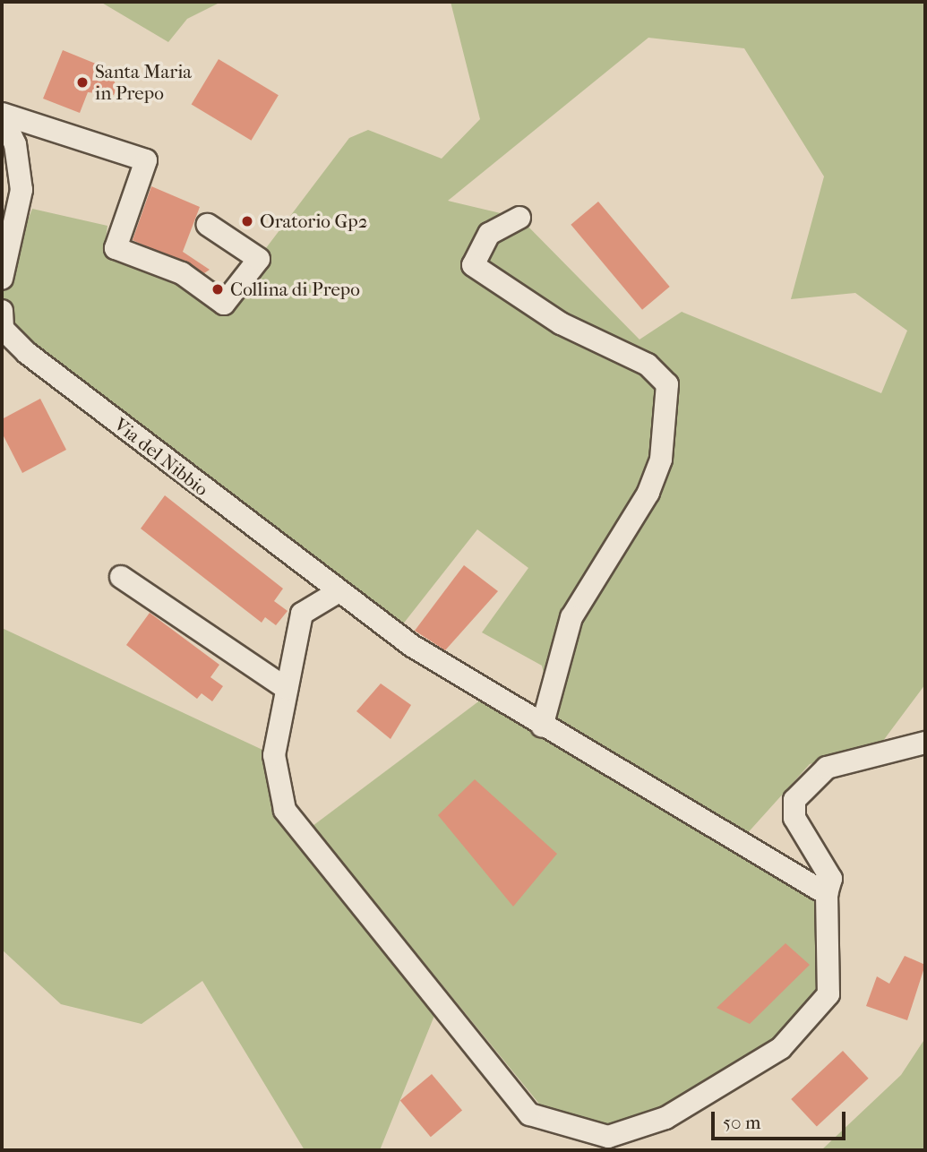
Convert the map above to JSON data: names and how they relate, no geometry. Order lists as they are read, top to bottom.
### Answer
{
  "streets": {
    "street": ["Via del Nibbio"]
  },
  "places": ["Santa Maria in Prepo", "Oratorio Gp2", "Collina di Prepo"],
  "scale_bar": "50 m"
}
